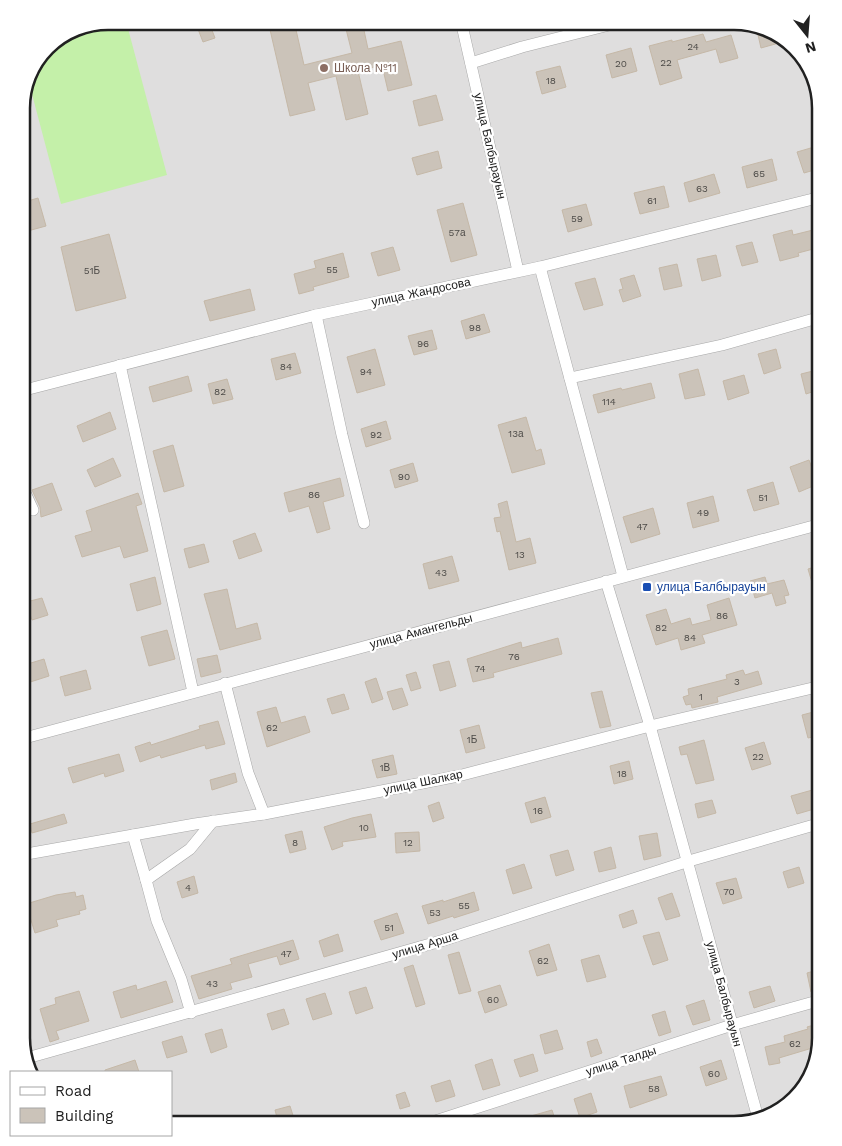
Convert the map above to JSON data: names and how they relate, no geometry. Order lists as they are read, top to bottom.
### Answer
{
  "streets": {
    "street": [
      "улица Балбырауын",
      "улица Жандосова",
      "улица Амангельды",
      "улица Шалкар",
      "улица Арша",
      "улица Талды"
    ]
  },
  "crossings": [
    ["улица Балбырауын", "улица Жандосова"],
    ["улица Балбырауын", "улица Амангельды"],
    ["улица Балбырауын", "улица Шалкар"],
    ["улица Балбырауын", "улица Арша"],
    ["улица Балбырауын", "улица Талды"]
  ],
  "places": {
    "other": ["Школа №11"],
    "transit": ["улица Балбырауын"]
  },
  "house_numbers": [
    "24",
    "22",
    "20",
    "18",
    "65",
    "63",
    "61",
    "59",
    "57а",
    "55",
    "51Б",
    "98",
    "96",
    "84",
    "94",
    "82",
    "114",
    "13а",
    "92",
    "90",
    "86",
    "51",
    "49",
    "47",
    "13",
    "43",
    "86",
    "82",
    "84",
    "76",
    "74",
    "3",
    "1",
    "62",
    "1Б",
    "22",
    "1В",
    "18",
    "16",
    "10",
    "8",
    "12",
    "4",
    "70",
    "55",
    "53",
    "51",
    "47",
    "62",
    "43",
    "60",
    "62",
    "60",
    "58"
  ],
  "legend": ["Road", "Building"],
  "north": "bottom"
}
